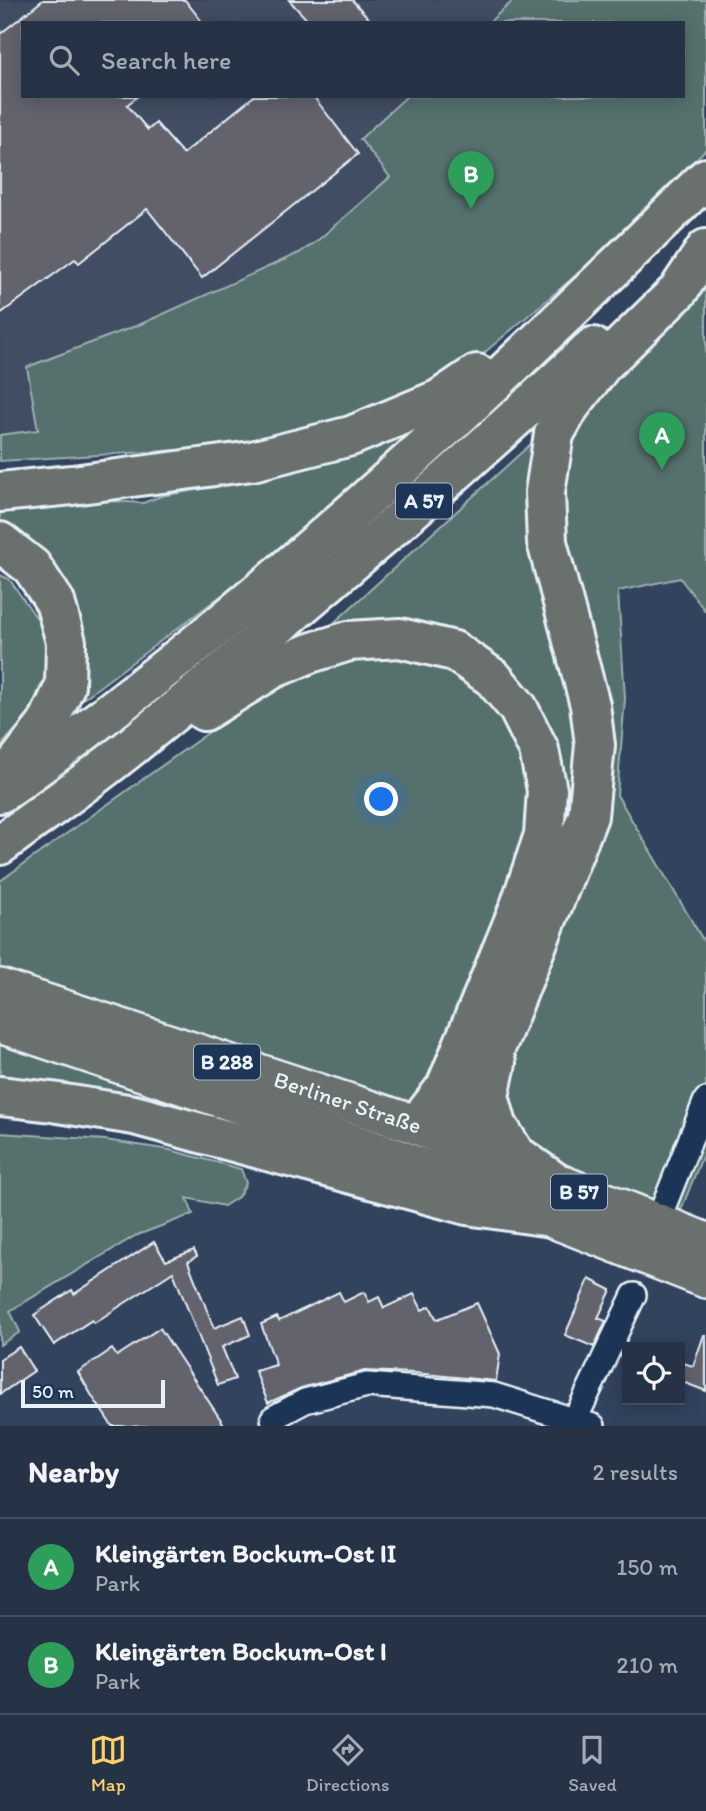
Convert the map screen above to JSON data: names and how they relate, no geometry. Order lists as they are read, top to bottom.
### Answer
{
  "streets": {
    "highway": ["A 57"],
    "main road": ["B 288", "Berliner Straße", "B 57"]
  },
  "scale_bar": "50 m",
  "page": {
    "search": "Search here",
    "pins": ["B", "A"],
    "scale": "50 m",
    "heading": ["Nearby", "2 results"],
    "list": [
      {
        "mark": "A",
        "name": "Kleingärten Bockum-Ost II",
        "note": "Park",
        "value": "150 m"
      },
      {
        "mark": "B",
        "name": "Kleingärten Bockum-Ost I",
        "note": "Park",
        "value": "210 m"
      }
    ],
    "nav": ["Map", "Directions", "Saved"]
  }
}
